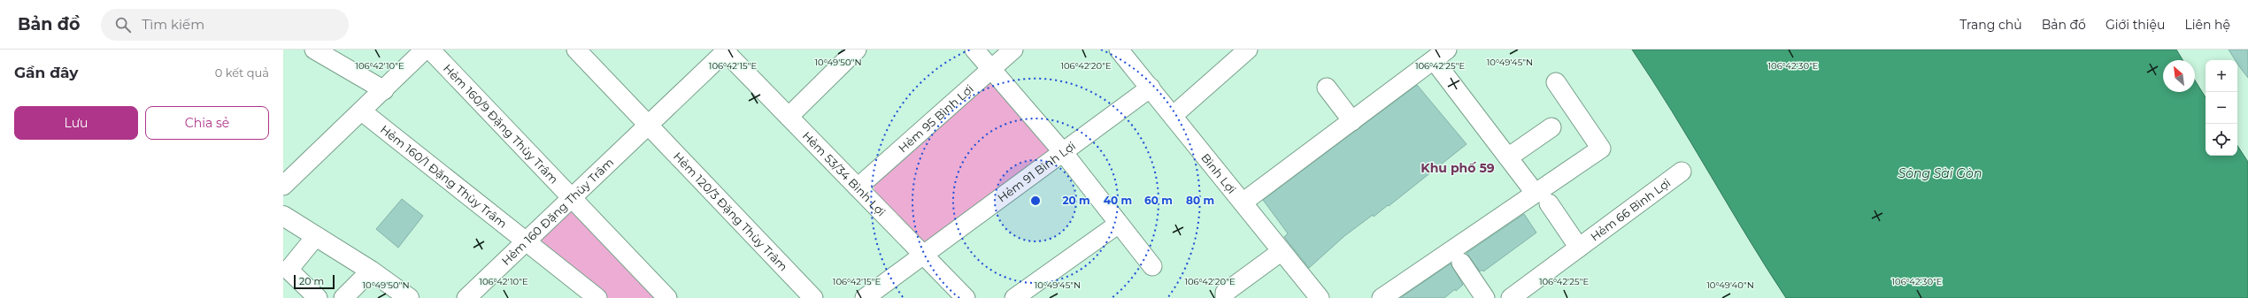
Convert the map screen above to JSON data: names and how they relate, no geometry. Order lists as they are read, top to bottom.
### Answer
{
  "streets": {
    "street": [
      "Hẻm 95 Bình Lợi",
      "Hẻm 160/9 Đặng Thùy Trâm",
      "Hẻm 91 Bình Lợi",
      "Bình Lợi",
      "Hẻm 53/34 Bình Lợi",
      "Hẻm 160/1 Đặng Thùy Trâm",
      "Hẻm 66 Bình Lợi",
      "Hẻm 160 Đặng Thùy Trâm",
      "Hẻm 120/3 Đặng Thùy Trâm"
    ]
  },
  "crossings": [
    ["Hẻm 95 Bình Lợi", "Hẻm 53/34 Bình Lợi"],
    ["Hẻm 160/9 Đặng Thùy Trâm", "Hẻm 160 Đặng Thùy Trâm"],
    ["Hẻm 91 Bình Lợi", "Bình Lợi"],
    ["Hẻm 91 Bình Lợi", "Hẻm 53/34 Bình Lợi"],
    ["Hẻm 53/34 Bình Lợi", "Hẻm 160 Đặng Thùy Trâm"],
    ["Hẻm 160/1 Đặng Thùy Trâm", "Hẻm 160 Đặng Thùy Trâm"],
    ["Hẻm 160 Đặng Thùy Trâm", "Hẻm 120/3 Đặng Thùy Trâm"]
  ],
  "districts": ["Khu phố 59"],
  "water": ["Sông Sài Gòn"],
  "scale_bar": "20 m",
  "north": "top left",
  "page": {
    "header": "Bản đồ",
    "search": "Tìm kiếm",
    "nav": [
      "Trang chủ",
      "Bản đồ",
      "Giới thiệu",
      "Liên hệ"
    ],
    "heading": ["Gần đây", "0 kết quả"],
    "map_buttons": ["+", "−"],
    "buttons": ["Lưu", "Chia sẻ"],
    "scale": "20 m"
  },
  "coordinates": [
    "10°49'50\"N",
    "10°49'45\"N",
    "106°42'10\"E",
    "106°42'15\"E",
    "106°42'20\"E",
    "106°42'25\"E",
    "106°42'30\"E",
    "10°49'40\"N"
  ],
  "rings": [
    "20 m",
    "40 m",
    "60 m",
    "80 m"
  ]
}
